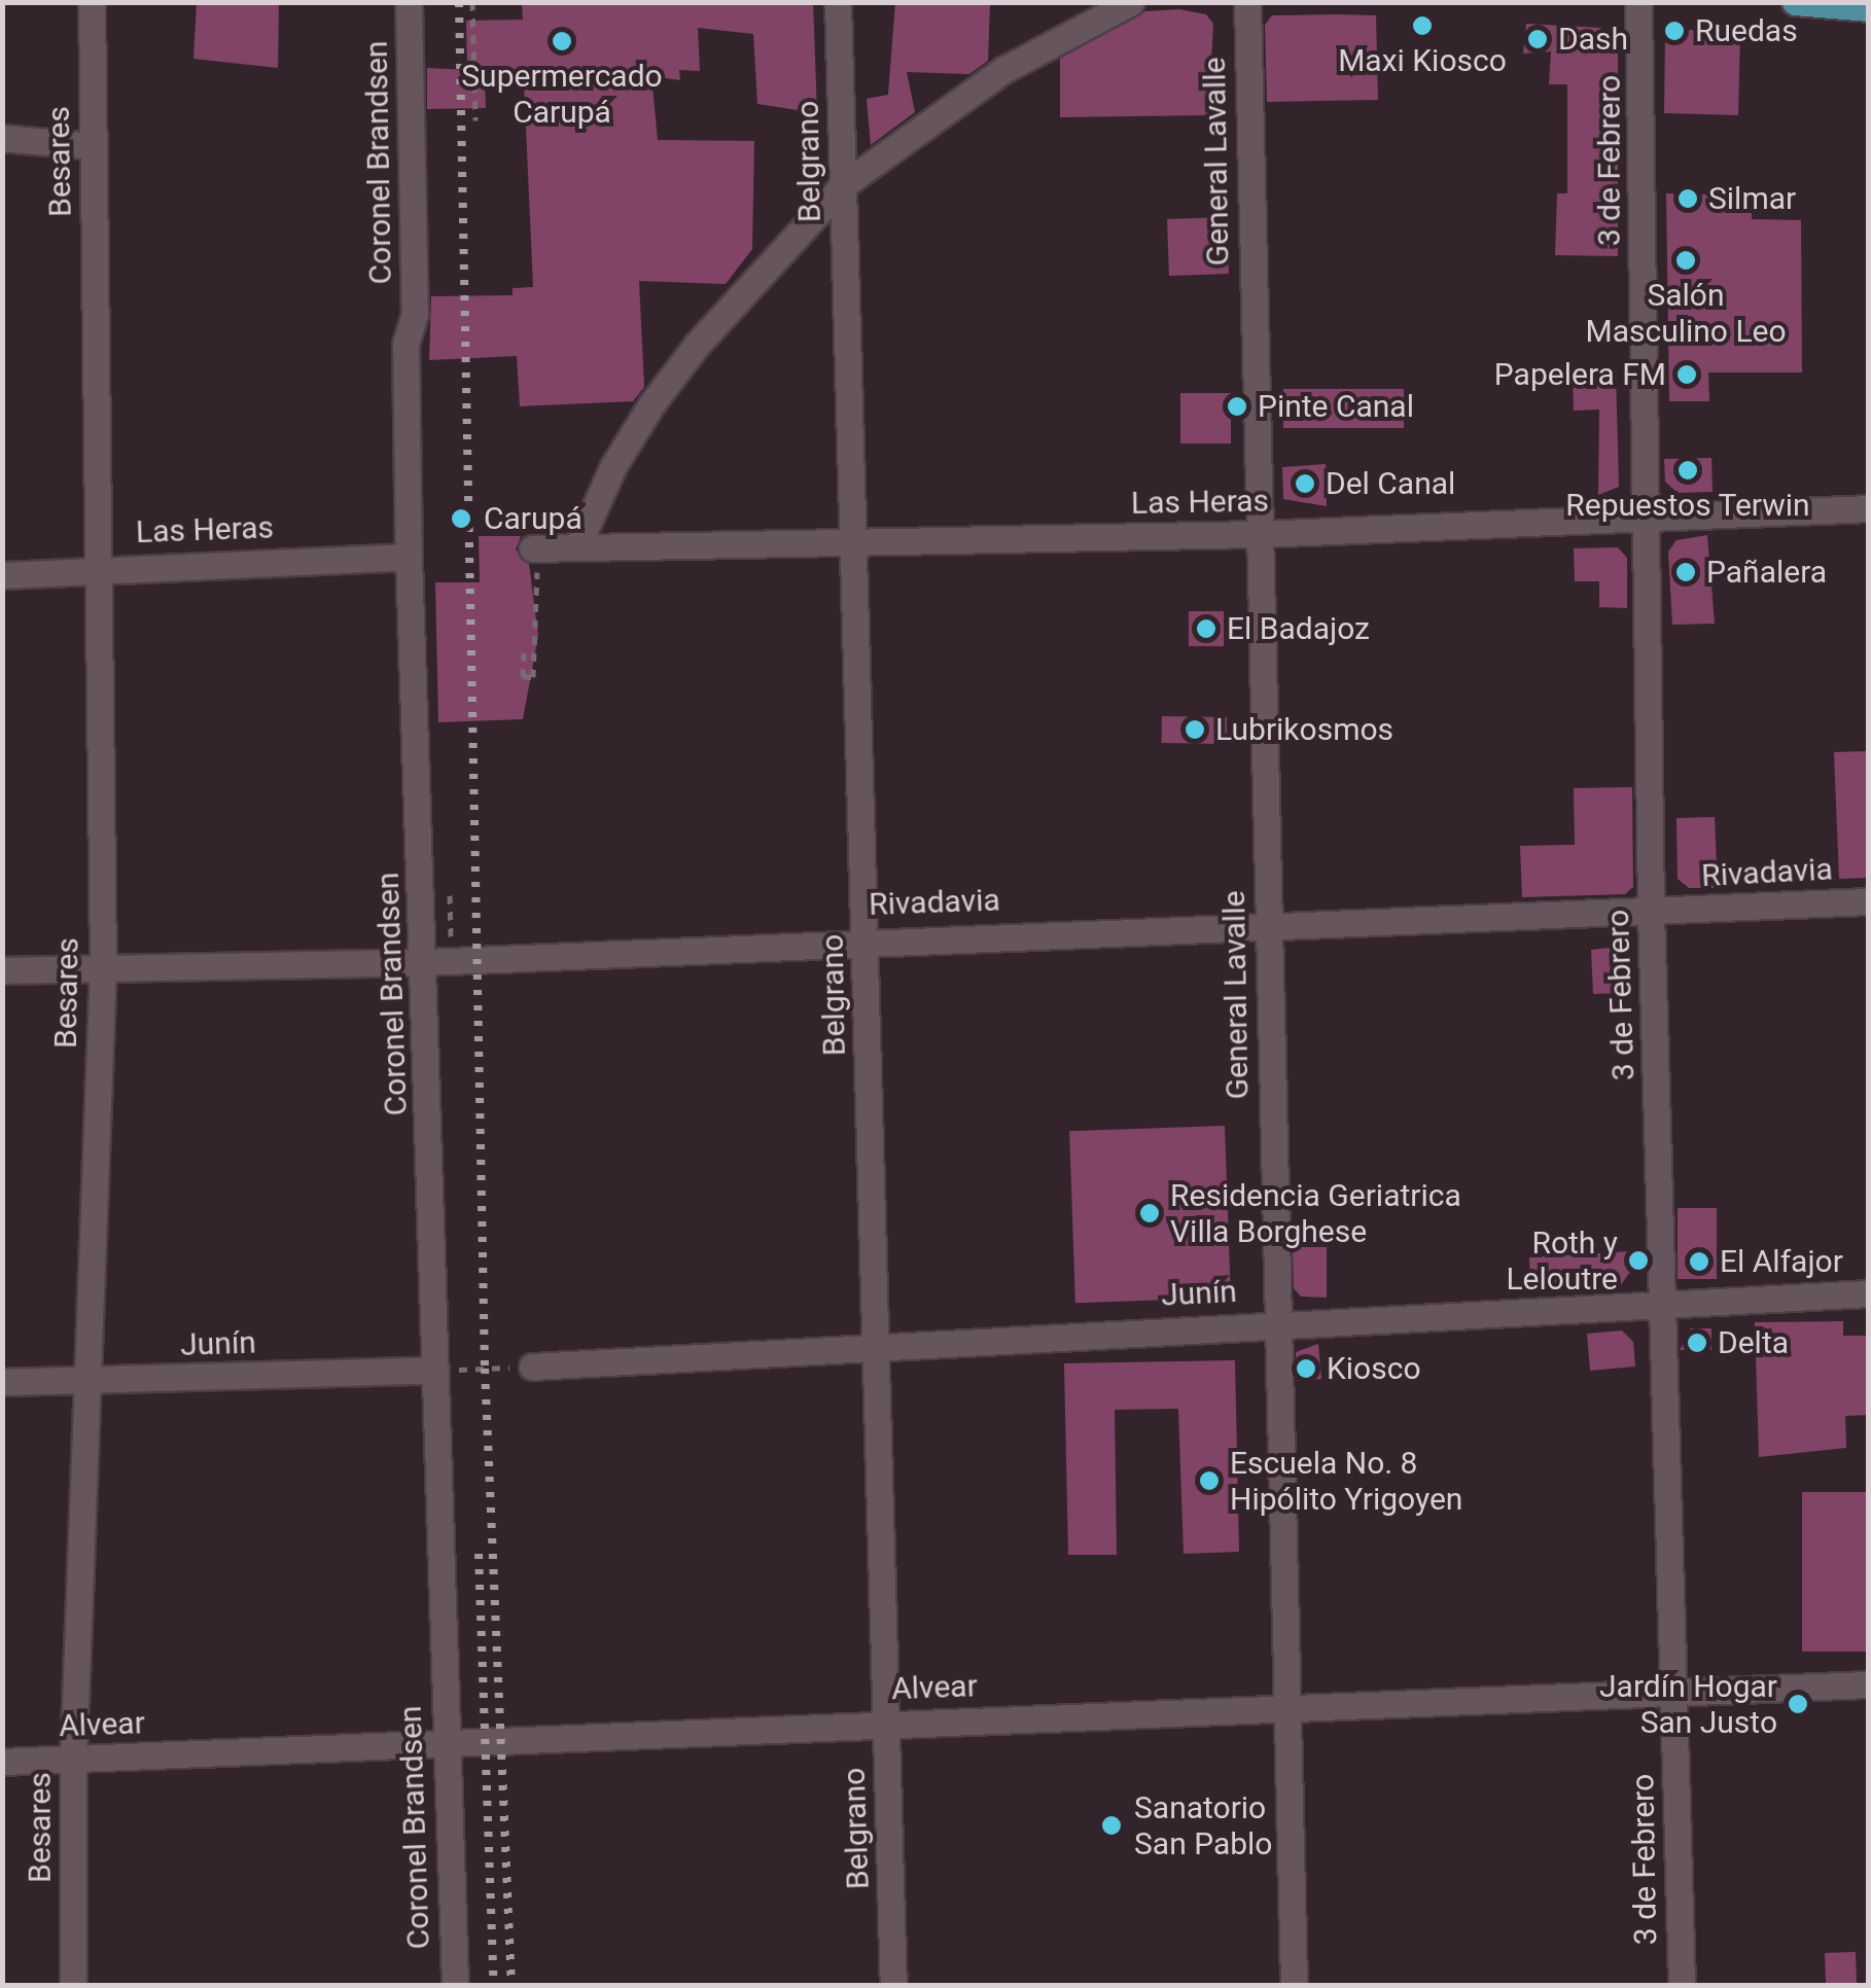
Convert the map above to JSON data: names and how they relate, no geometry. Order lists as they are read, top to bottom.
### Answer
{
  "streets": {
    "street": [
      "3 de Febrero",
      "Besares",
      "Belgrano",
      "General Lavalle",
      "Coronel Brandsen",
      "Las Heras",
      "Rivadavia",
      "Junín",
      "Alvear"
    ]
  },
  "crossings": [
    ["3 de Febrero", "Las Heras"],
    ["3 de Febrero", "Rivadavia"],
    ["3 de Febrero", "Junín"],
    ["3 de Febrero", "Alvear"],
    ["Besares", "Las Heras"],
    ["Besares", "Rivadavia"],
    ["Besares", "Junín"],
    ["Besares", "Alvear"],
    ["Belgrano", "Las Heras"],
    ["Belgrano", "Rivadavia"],
    ["Belgrano", "Junín"],
    ["Belgrano", "Alvear"],
    ["General Lavalle", "Las Heras"],
    ["General Lavalle", "Rivadavia"],
    ["General Lavalle", "Junín"],
    ["General Lavalle", "Alvear"],
    ["Coronel Brandsen", "Las Heras"],
    ["Coronel Brandsen", "Rivadavia"],
    ["Coronel Brandsen", "Junín"],
    ["Coronel Brandsen", "Alvear"]
  ],
  "places": [
    "Maxi Kiosco",
    "Ruedas",
    "Dash",
    "Supermercado Carupá",
    "Silmar",
    "Salón Masculino Leo",
    "Papelera FM",
    "Pinte Canal",
    "Repuestos Terwin",
    "Del Canal",
    "Carupá",
    "Pañalera",
    "El Badajoz",
    "Lubrikosmos",
    "Residencia Geriatrica Villa Borghese",
    "Roth y Leloutre",
    "El Alfajor",
    "Delta",
    "Kiosco",
    "Escuela No. 8 Hipólito Yrigoyen",
    "Jardín Hogar San Justo",
    "Sanatorio San Pablo"
  ]
}
